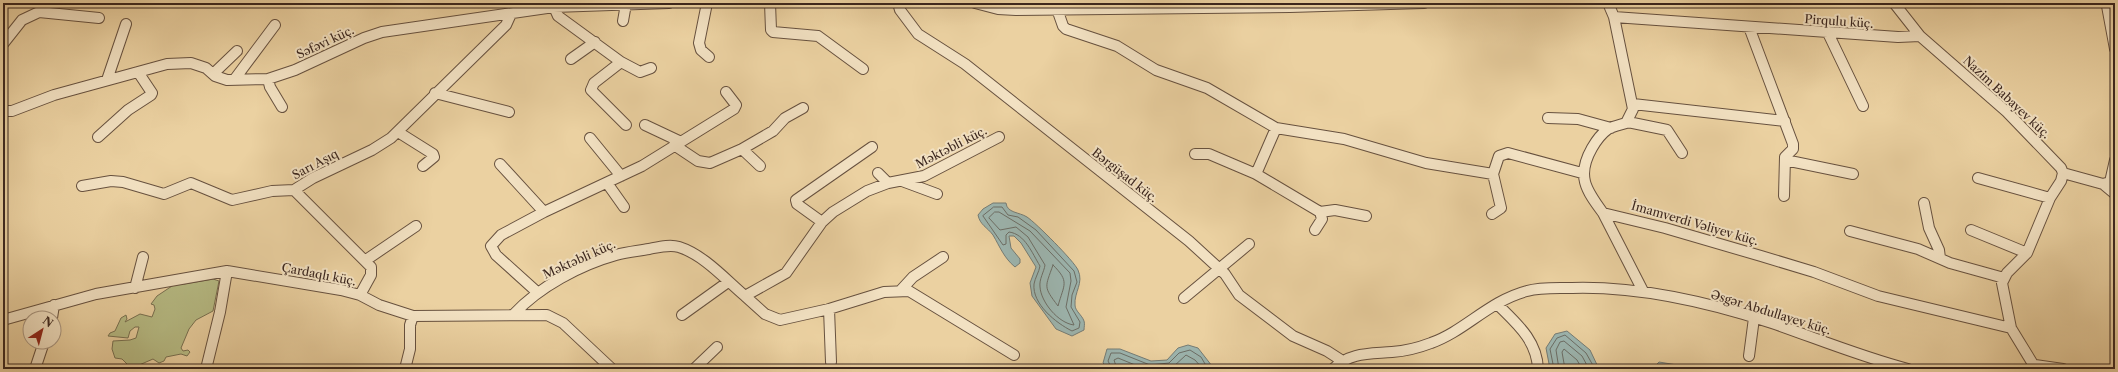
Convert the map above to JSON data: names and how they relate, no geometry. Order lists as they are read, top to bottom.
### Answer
{
  "streets": {
    "street": [
      "Pirqulu küç.",
      "Səfəvi küç.",
      "Nazim Babayev küç.",
      "Məktəbli küç.",
      "Sarı Aşıq",
      "Bərgüşad küç.",
      "İmamverdi Vəliyev küç.",
      "Çardaqlı küç.",
      "Əsgər Abdullayev küç."
    ]
  },
  "crossings": [
    ["Pirqulu küç.", "Nazim Babayev küç."],
    ["Səfəvi küç.", "Sarı Aşıq"],
    ["Məktəbli küç.", "Çardaqlı küç."],
    ["Bərgüşad küç.", "Əsgər Abdullayev küç."]
  ],
  "north": "top right"
}
